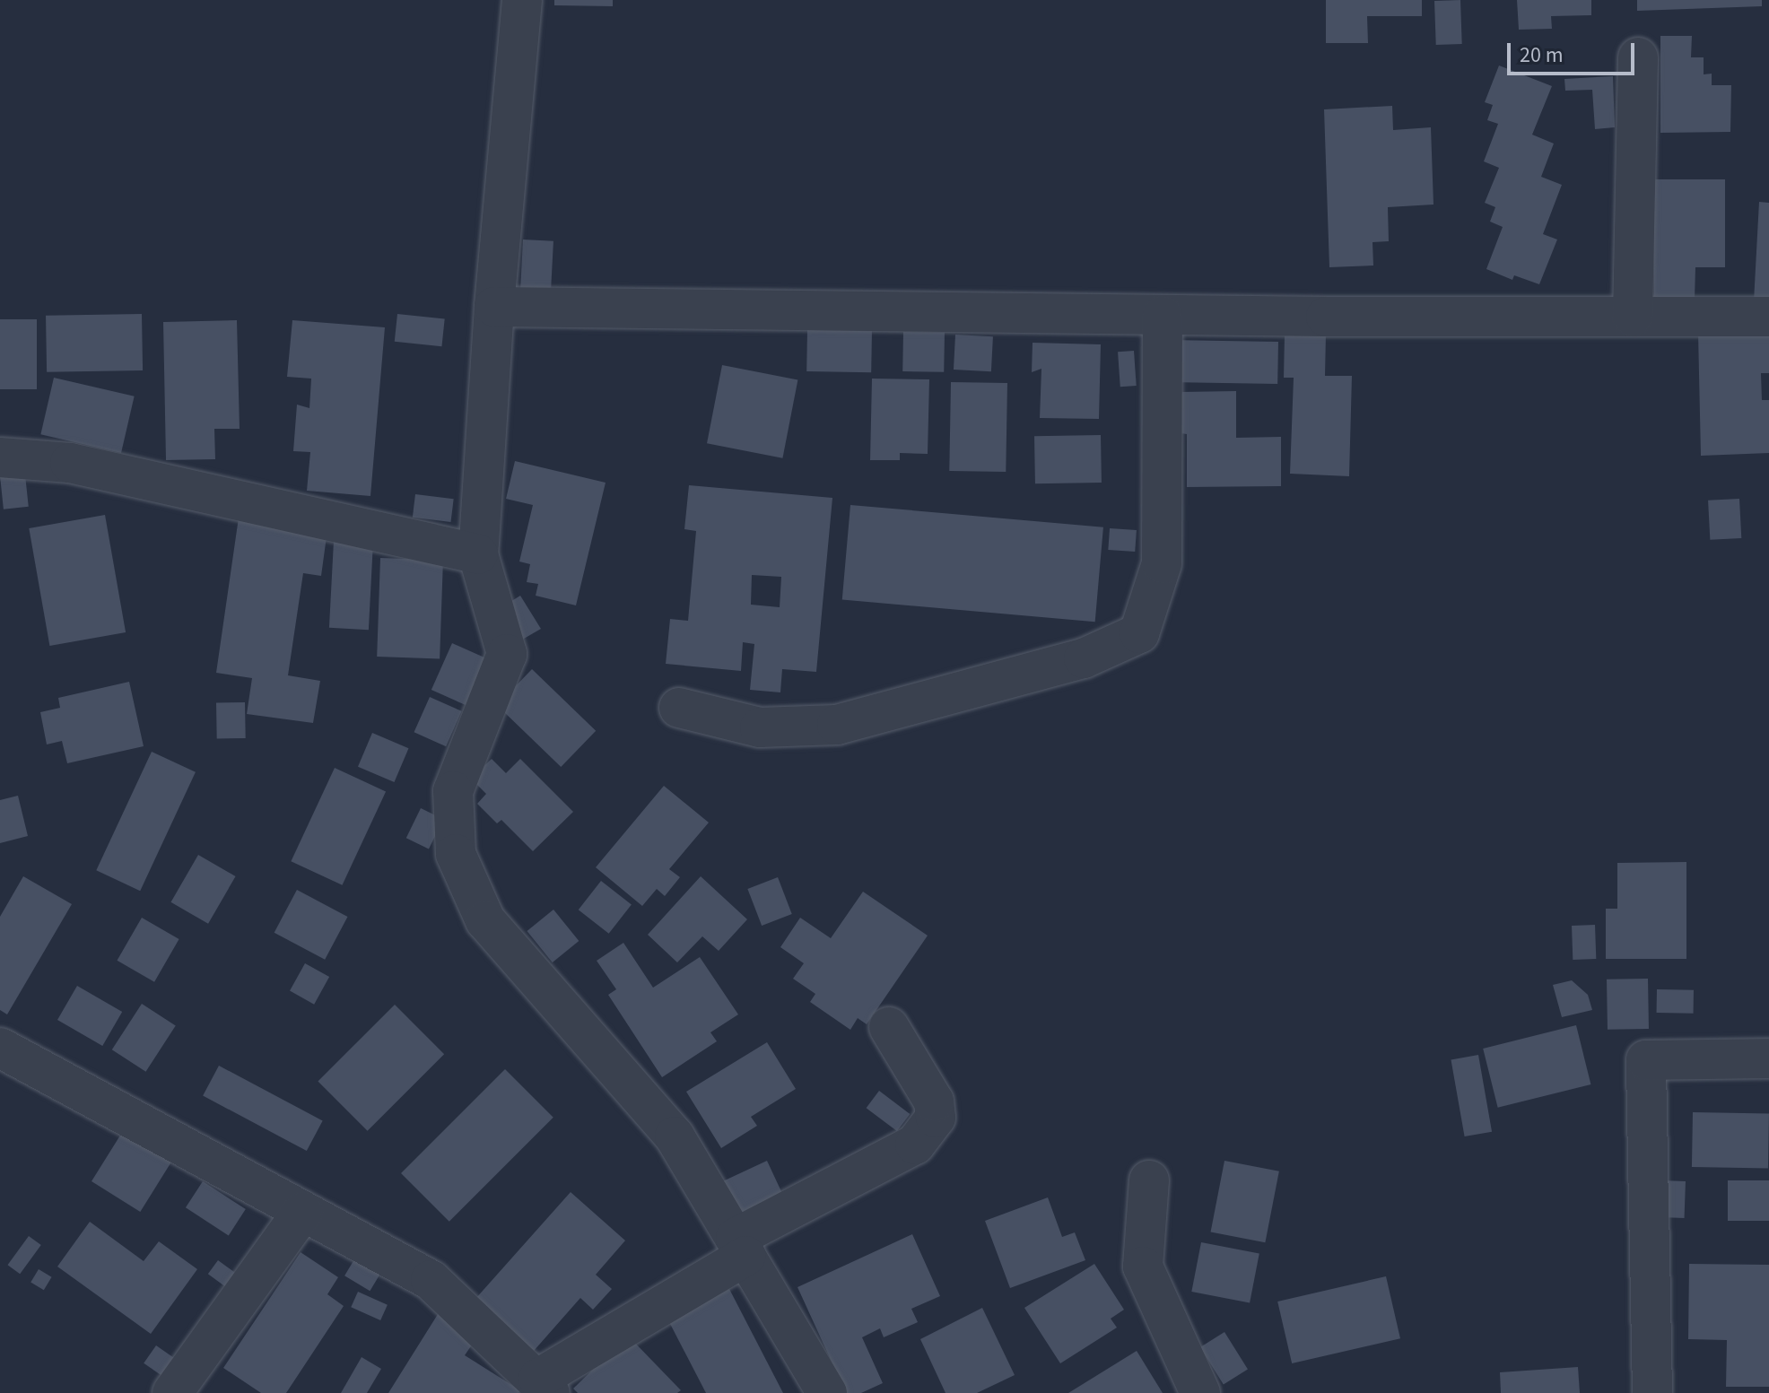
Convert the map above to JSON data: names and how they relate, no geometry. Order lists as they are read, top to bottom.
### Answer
{
  "scale_bar": "20 m"
}
